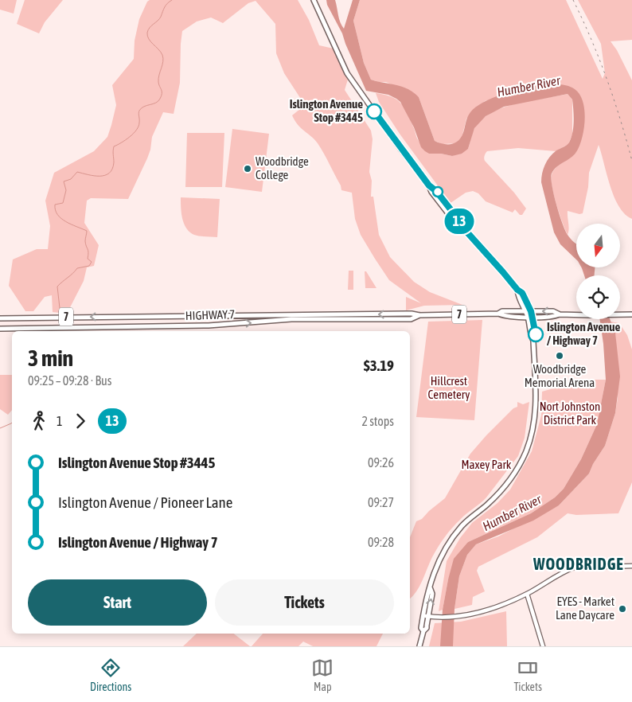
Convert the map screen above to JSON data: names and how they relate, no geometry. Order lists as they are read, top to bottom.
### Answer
{
  "streets": {
    "main road": ["7", "HIGHWAY 7"]
  },
  "districts": ["WOODBRIDGE"],
  "water": ["Humber River"],
  "parks": ["Hillcrest Cemetery", "Nort Johnston District Park", "Maxey Park"],
  "places": [
    "Islington Avenue Stop #3445",
    "Woodbridge College",
    "Islington Avenue / Highway 7",
    "Woodbridge Memorial Arena",
    "EYES - Market Lane Daycare"
  ],
  "lines": ["bus line 13"],
  "north": "bottom",
  "page": {
    "on_map": "13",
    "heading": ["3 min", "09:25 – 09:28 · Bus", "$3.19"],
    "legs": ["1", "13", "2 stops"],
    "list": [
      {
        "name": "Islington Avenue Stop #3445",
        "value": "09:26"
      },
      {
        "name": "Islington Avenue / Pioneer Lane",
        "value": "09:27"
      },
      {
        "name": "Islington Avenue / Highway 7",
        "value": "09:28"
      }
    ],
    "buttons": ["Start", "Tickets"],
    "tabs": ["Directions", "Map", "Tickets"]
  }
}
